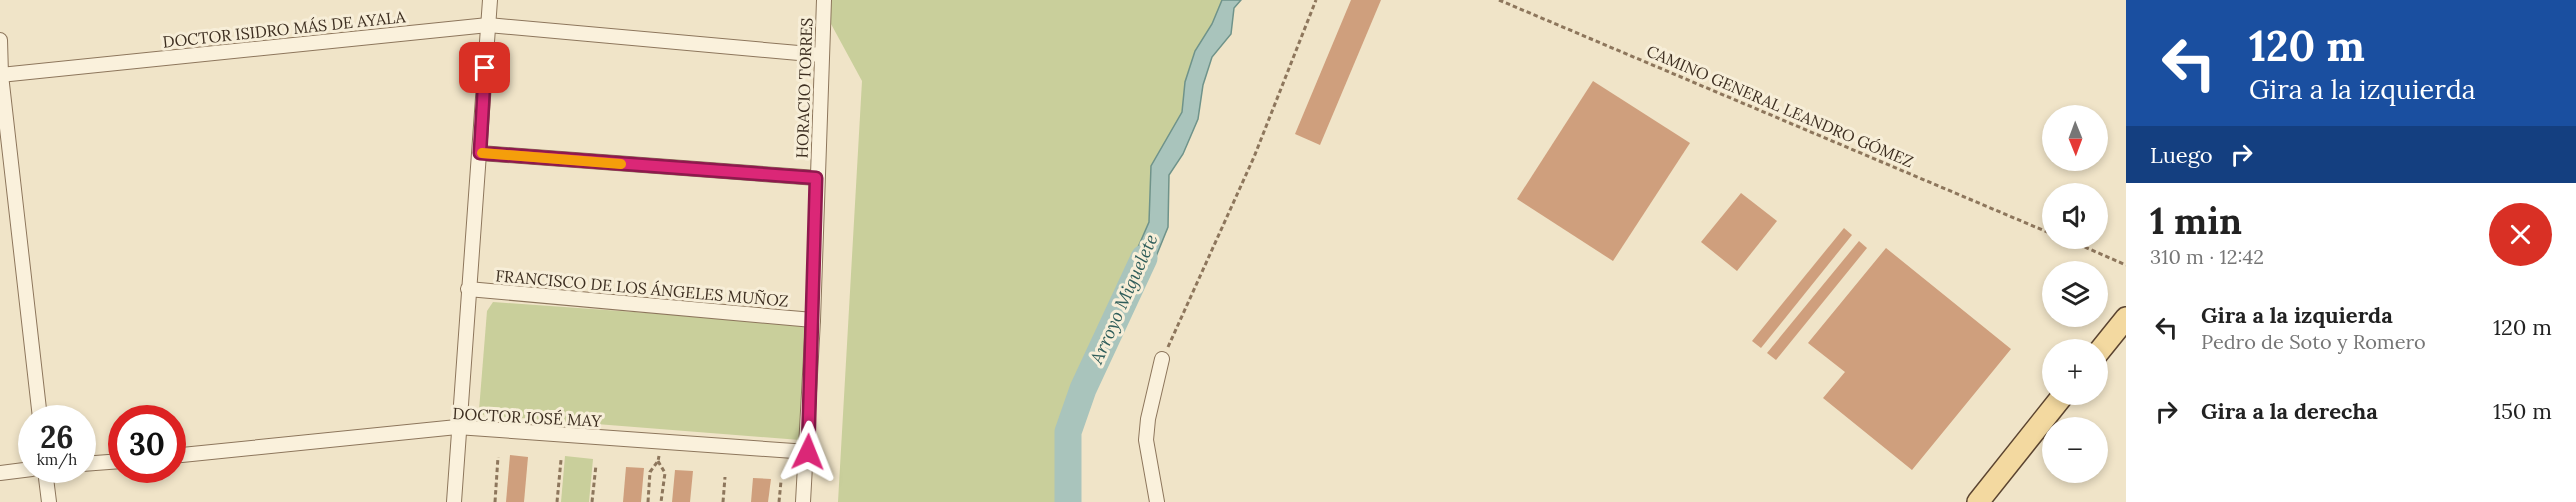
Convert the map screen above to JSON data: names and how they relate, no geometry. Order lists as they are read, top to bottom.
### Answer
{
  "streets": {
    "street": [
      "DOCTOR ISIDRO MÁS DE AYALA",
      "HORACIO TORRES",
      "FRANCISCO DE LOS ÁNGELES MUÑOZ",
      "DOCTOR JOSÉ MAY"
    ],
    "path": ["CAMINO GENERAL LEANDRO GÓMEZ"]
  },
  "crossings": [
    ["DOCTOR ISIDRO MÁS DE AYALA", "HORACIO TORRES"],
    ["HORACIO TORRES", "FRANCISCO DE LOS ÁNGELES MUÑOZ"],
    ["HORACIO TORRES", "DOCTOR JOSÉ MAY"]
  ],
  "water": ["Arroyo Miguelete"],
  "north": "bottom",
  "page": {
    "turn": ["120 m", "Gira a la izquierda"],
    "map_buttons": ["+", "−"],
    "then": "Luego",
    "heading": ["1 min", "310 m · 12:42"],
    "list": [
      {
        "name": "Gira a la izquierda",
        "note": "Pedro de Soto y Romero",
        "value": "120 m"
      },
      {
        "name": "Gira a la derecha",
        "value": "150 m"
      }
    ],
    "speed": "26 km/h",
    "limit": "30"
  }
}
